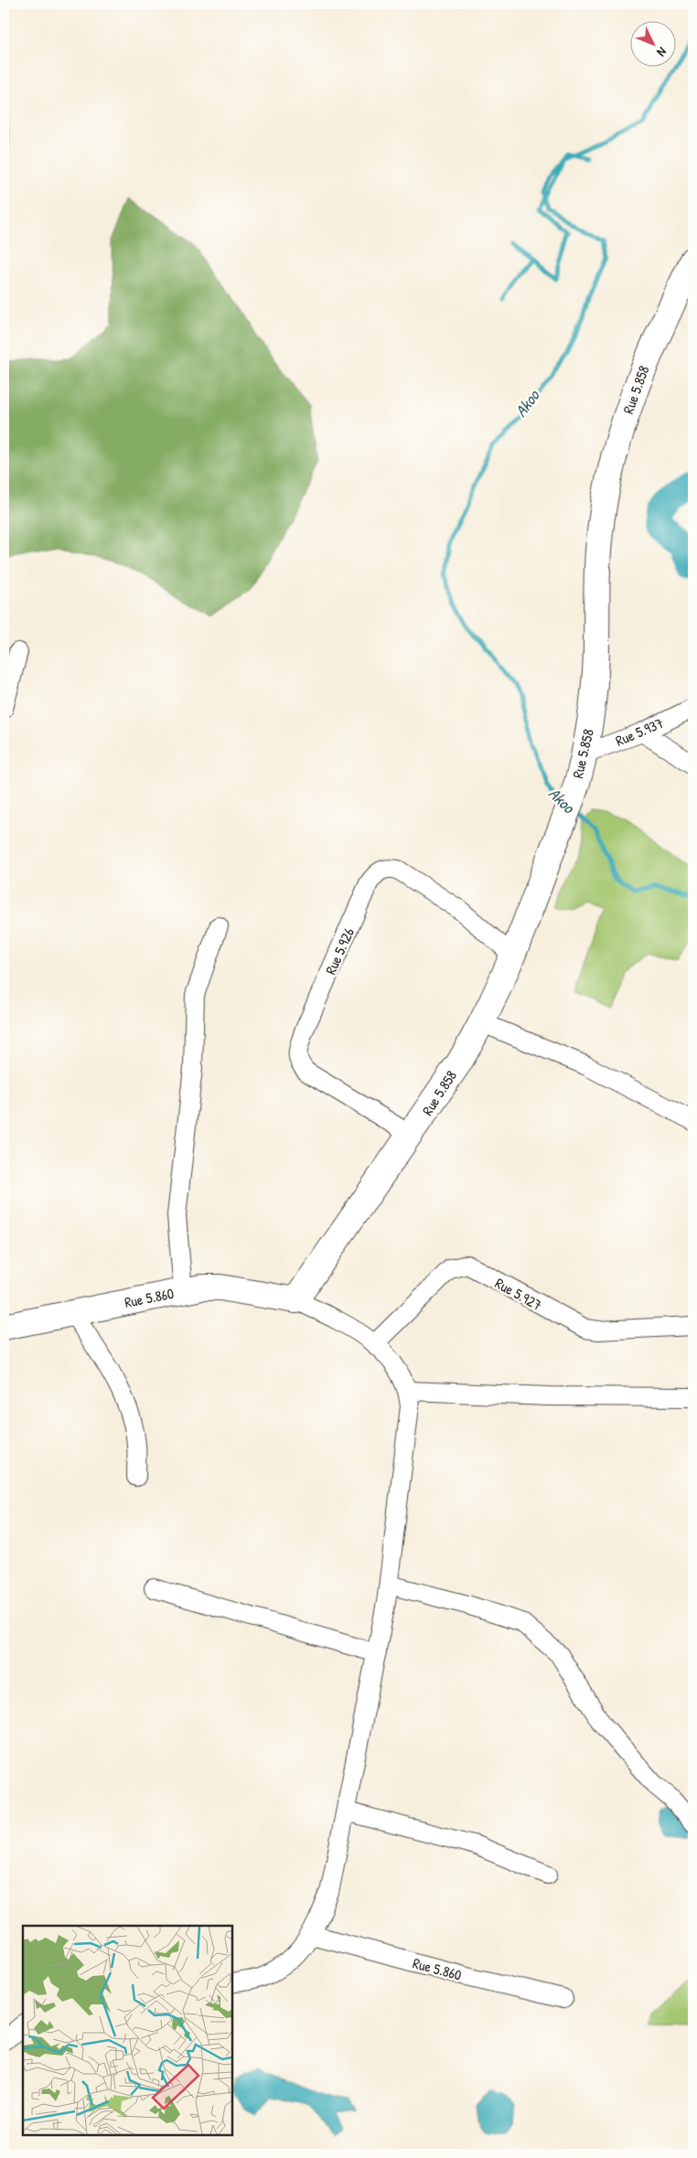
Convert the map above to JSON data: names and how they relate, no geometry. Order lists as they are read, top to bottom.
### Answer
{
  "streets": {
    "street": [
      "Rue 5.858",
      "Rue 5.937",
      "Rue 5.926",
      "Rue 5.927",
      "Rue 5.860"
    ]
  },
  "crossings": [
    ["Rue 5.858", "Rue 5.937"],
    ["Rue 5.858", "Rue 5.926"],
    ["Rue 5.858", "Rue 5.860"]
  ],
  "water": ["Akoo"],
  "north": "bottom right"
}
